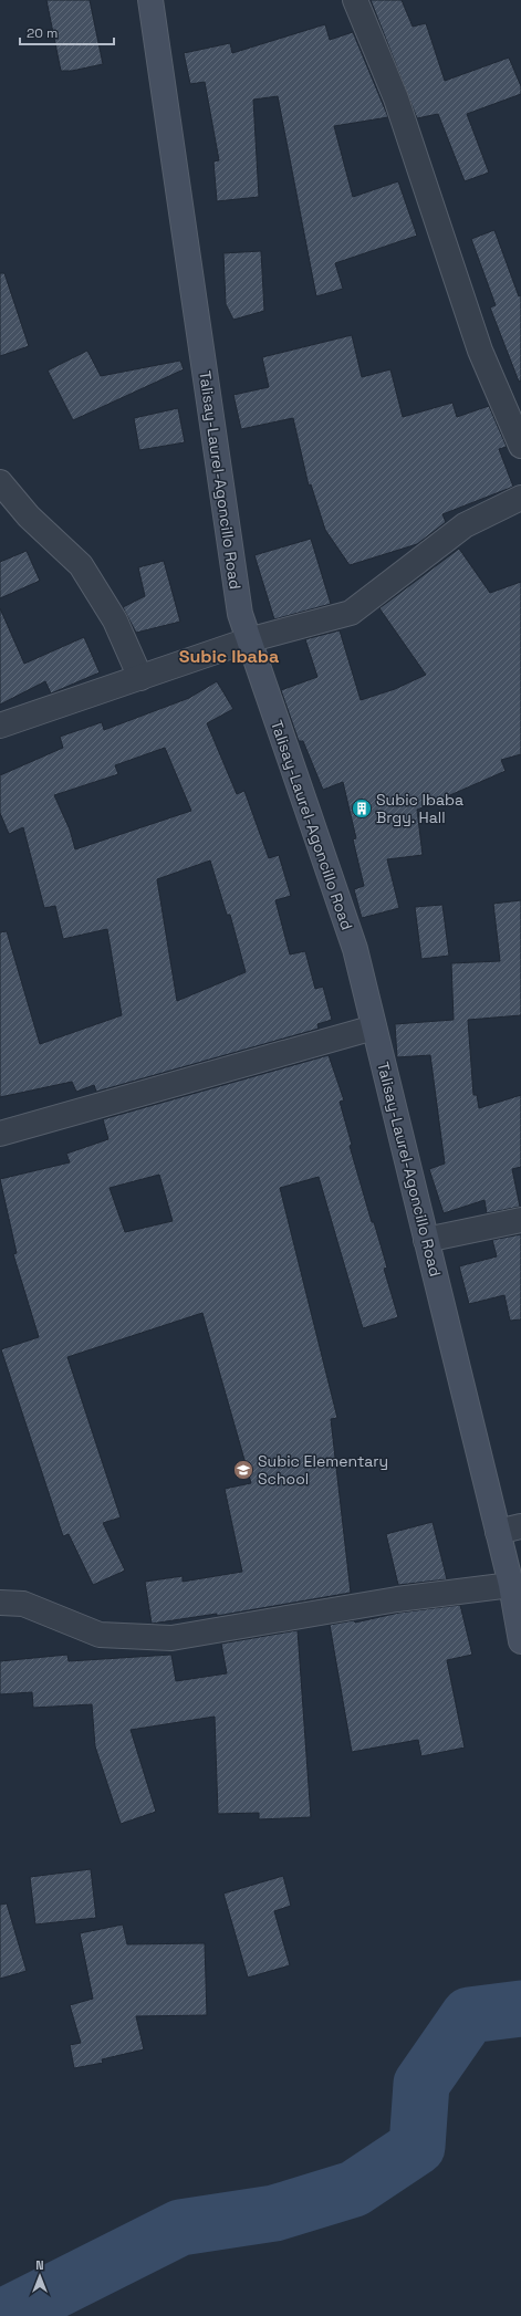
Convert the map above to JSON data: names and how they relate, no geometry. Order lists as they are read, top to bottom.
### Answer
{
  "streets": {
    "main road": ["Talisay-Laurel-Agoncillo Road"]
  },
  "districts": ["Subic Ibaba"],
  "places": {
    "building": ["Subic Ibaba Brgy. Hall"],
    "school or university": ["Subic Elementary School"]
  },
  "scale_bar": "20 m",
  "north": "top"
}
